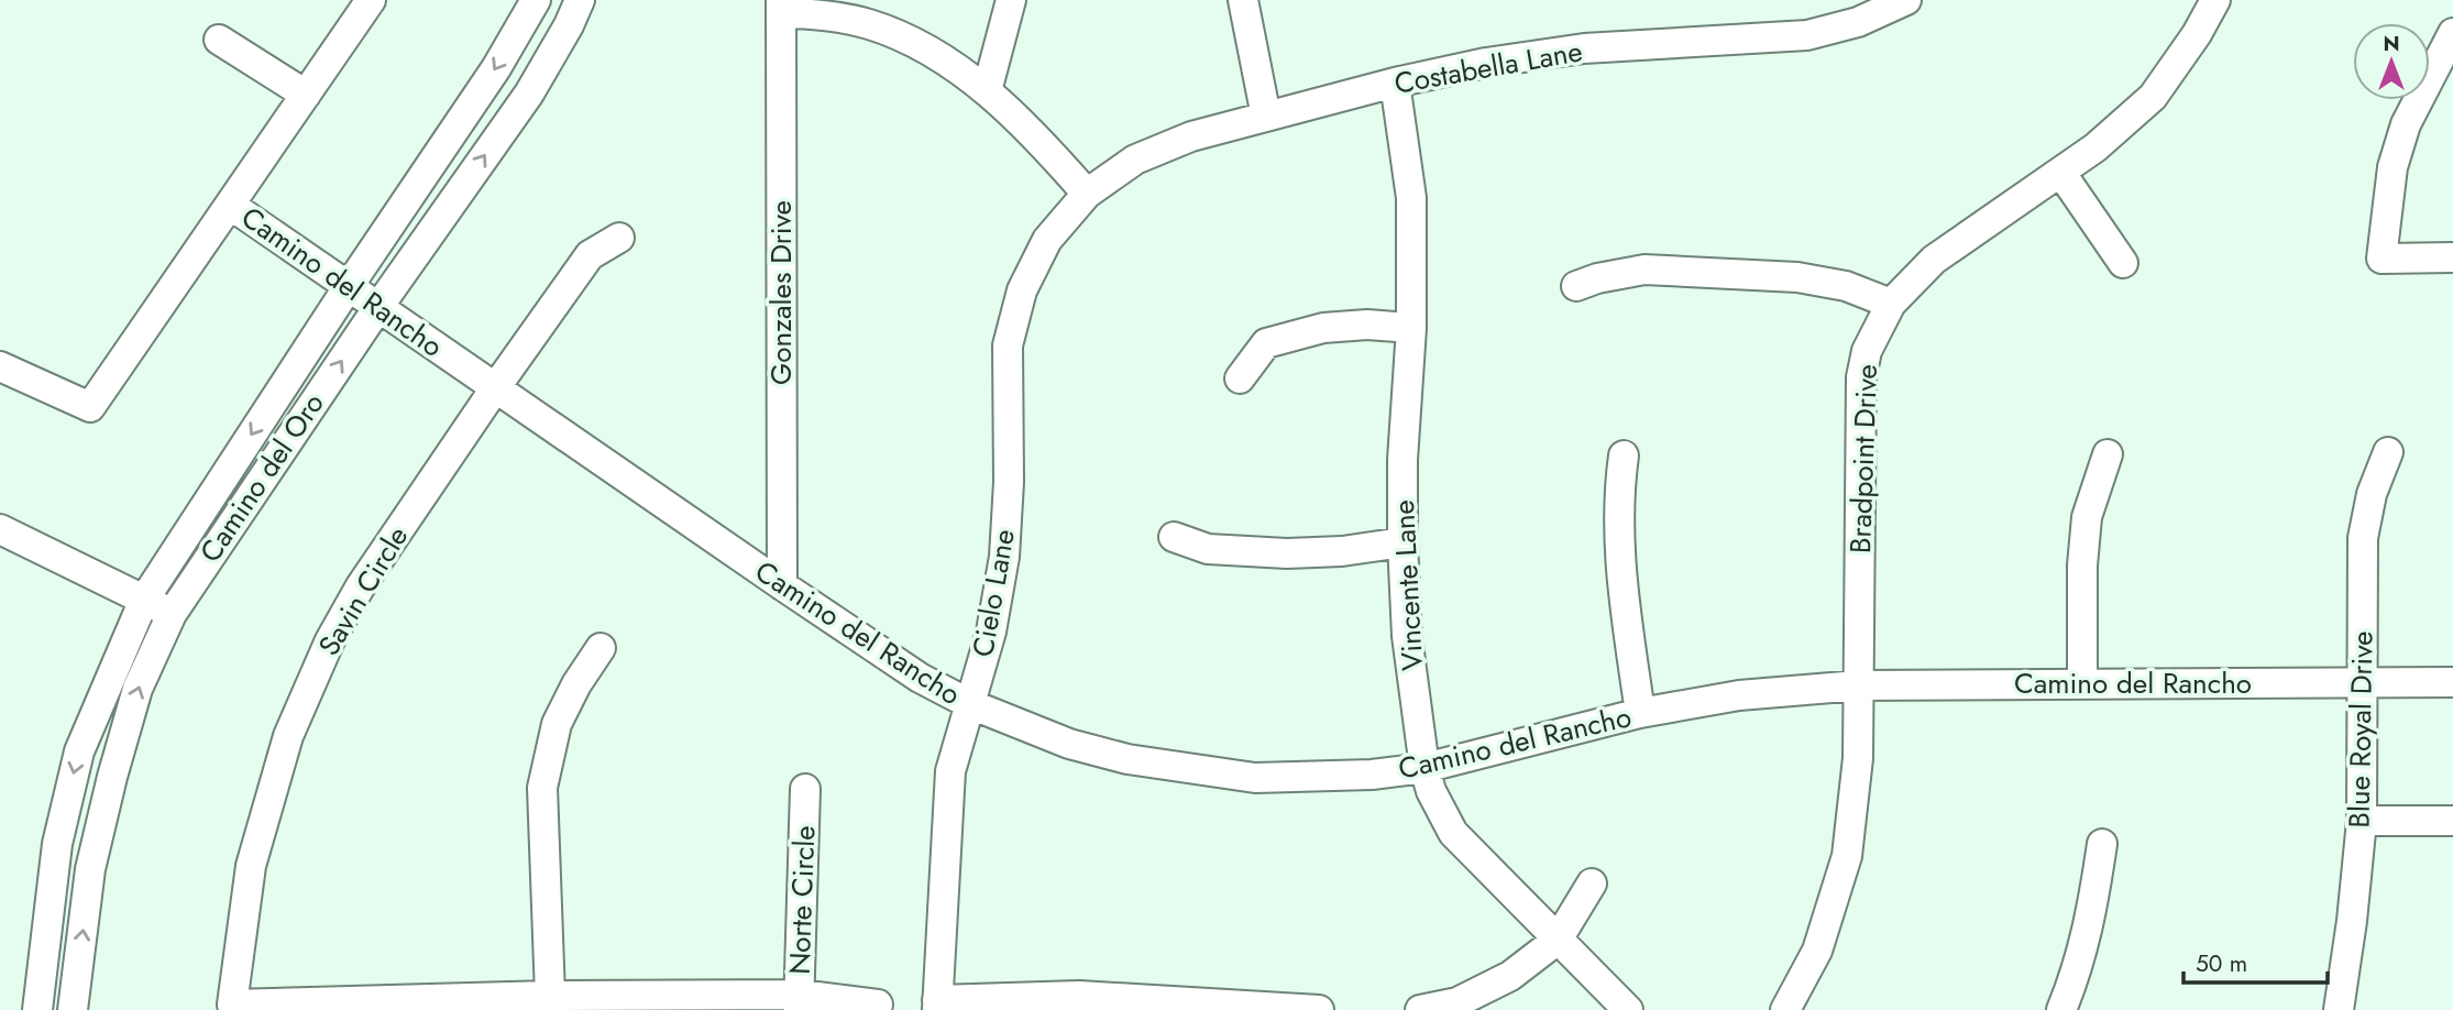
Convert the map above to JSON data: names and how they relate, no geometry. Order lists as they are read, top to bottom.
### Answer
{
  "streets": {
    "street": [
      "Costabella Lane",
      "Camino del Rancho",
      "Gonzales Drive",
      "Bradpoint Drive",
      "Camino del Oro",
      "Vincente Lane",
      "Savin Circle",
      "Cielo Lane",
      "Blue Royal Drive",
      "Norte Circle"
    ]
  },
  "crossings": [
    ["Costabella Lane", "Vincente Lane"],
    ["Costabella Lane", "Cielo Lane"],
    ["Camino del Rancho", "Gonzales Drive"],
    ["Camino del Rancho", "Bradpoint Drive"],
    ["Camino del Rancho", "Camino del Oro"],
    ["Camino del Rancho", "Vincente Lane"],
    ["Camino del Rancho", "Savin Circle"],
    ["Camino del Rancho", "Cielo Lane"],
    ["Camino del Rancho", "Blue Royal Drive"]
  ],
  "scale_bar": "50 m",
  "north": "top"
}
